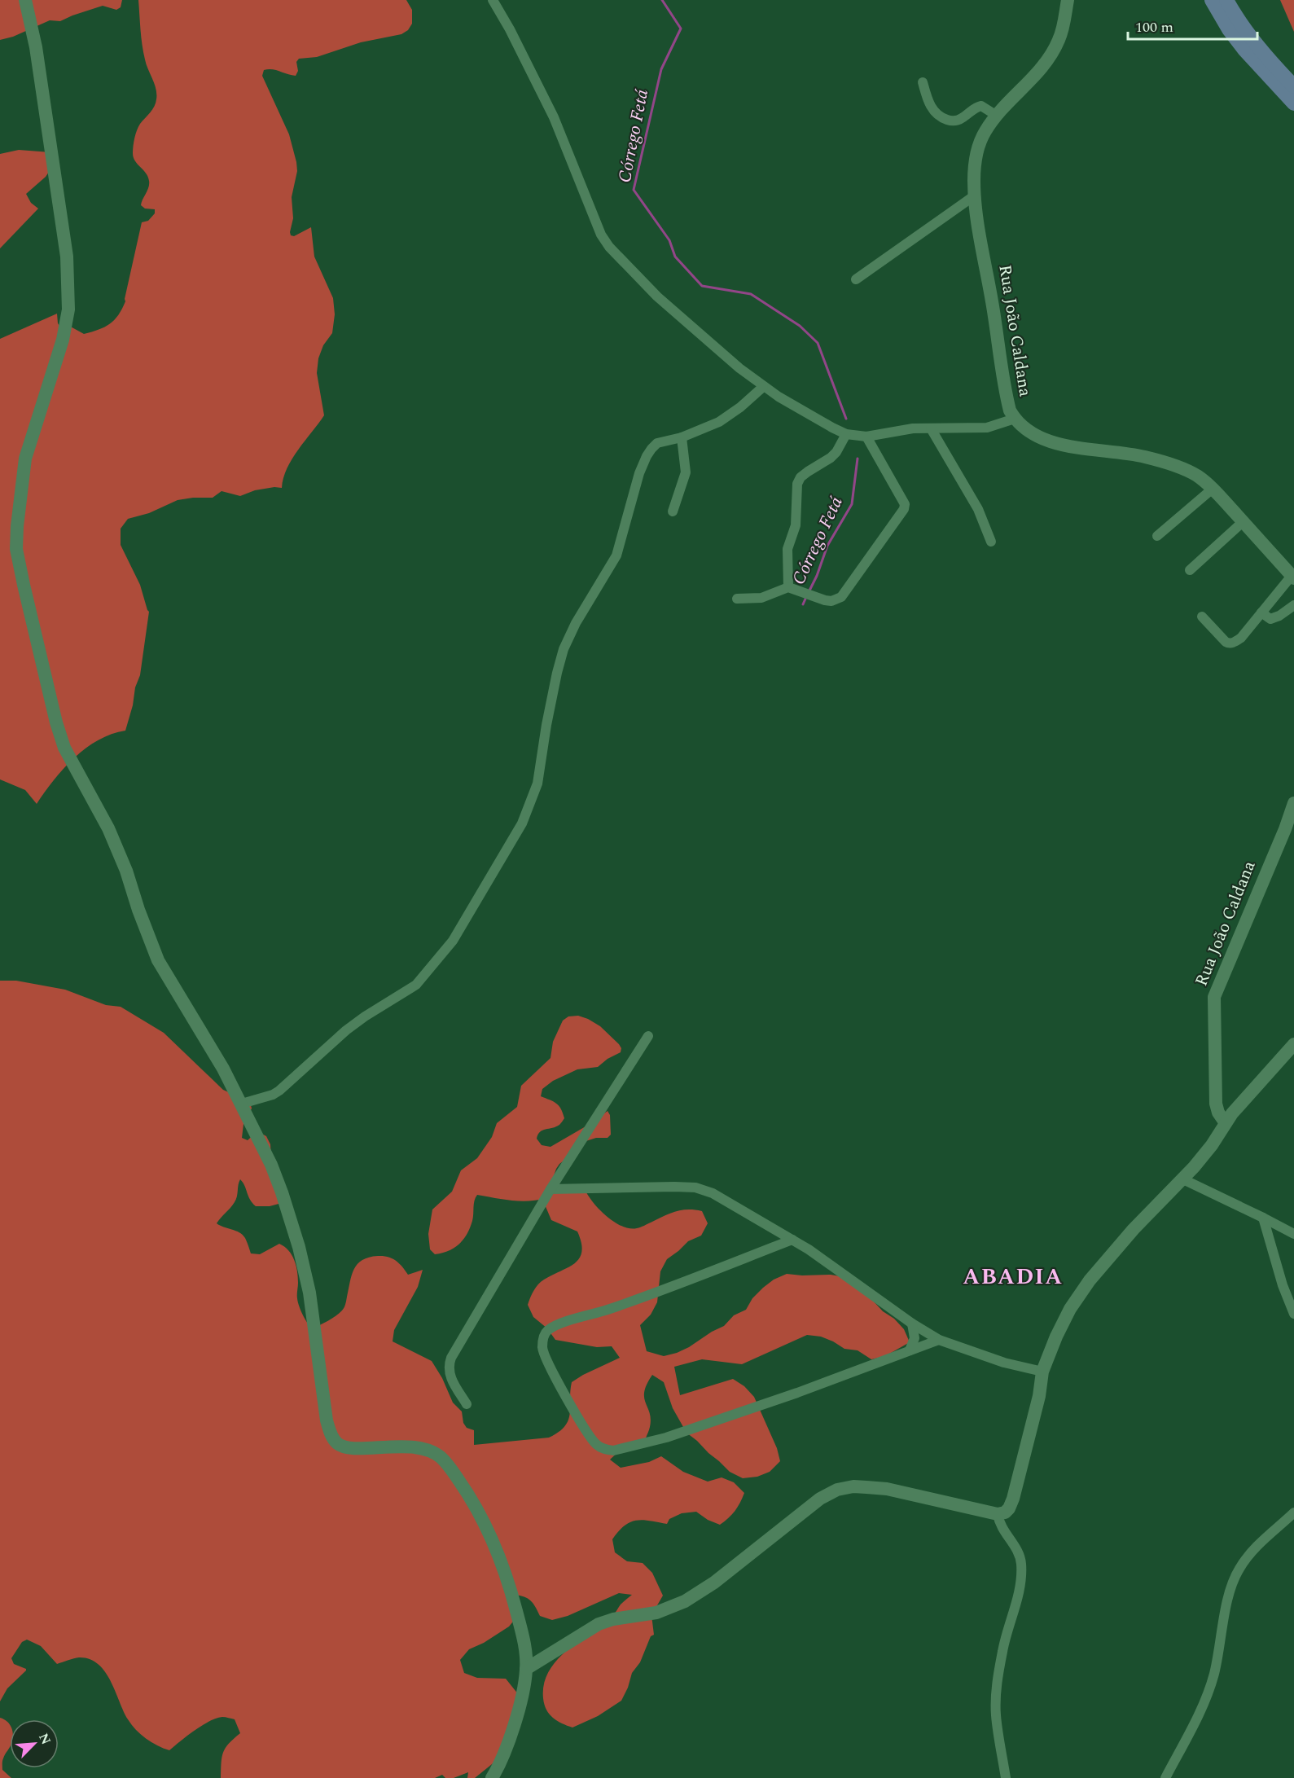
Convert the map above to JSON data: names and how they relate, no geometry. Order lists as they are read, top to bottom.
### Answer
{
  "streets": {
    "street": ["Rua João Caldana"]
  },
  "districts": ["ABADIA"],
  "water": ["Córrego Fetá"],
  "scale_bar": "100 m",
  "north": "top right"
}
